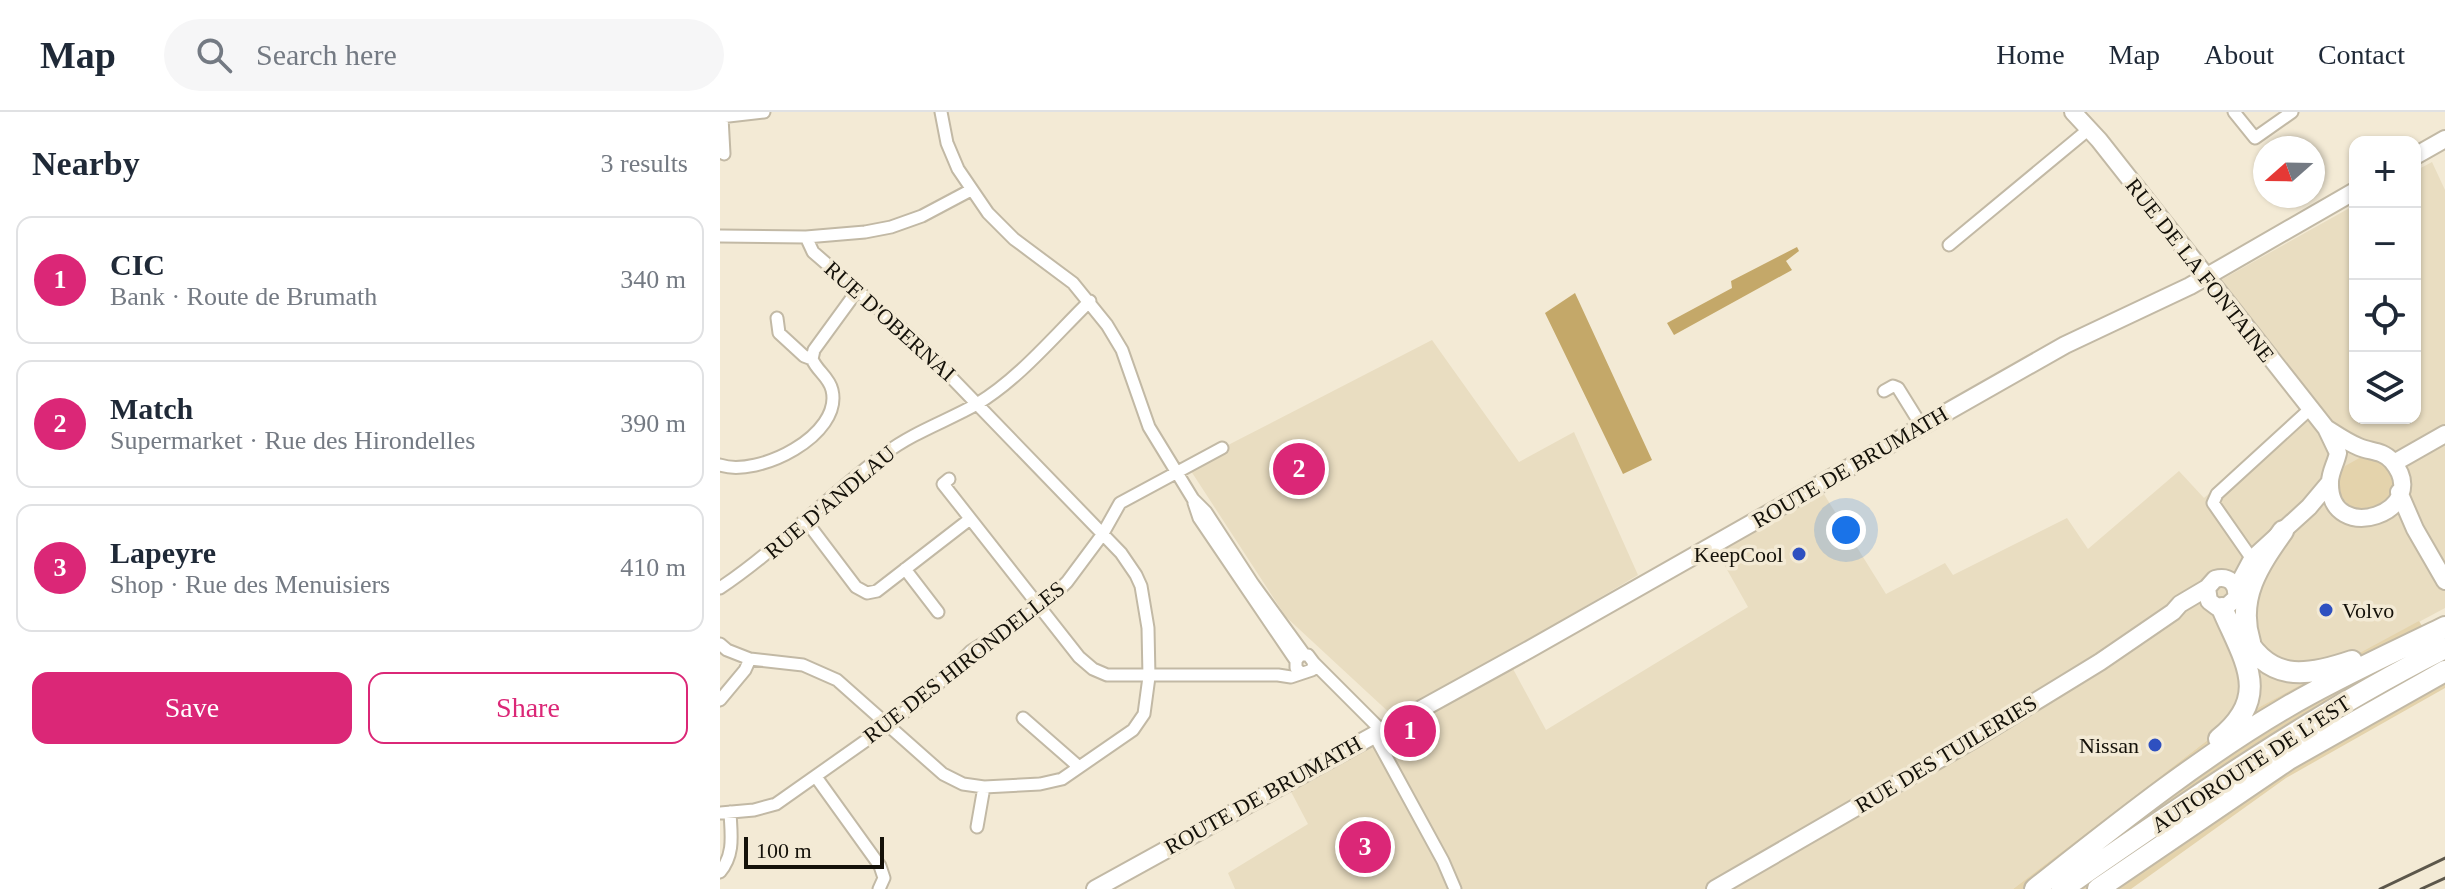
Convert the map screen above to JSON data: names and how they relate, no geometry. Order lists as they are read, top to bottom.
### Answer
{
  "streets": {
    "highway": ["AUTOROUTE DE L’EST"],
    "street": [
      "RUE DE LA FONTAINE",
      "RUE D'OBERNAI",
      "ROUTE DE BRUMATH",
      "RUE D'ANDLAU",
      "RUE DES HIRONDELLES",
      "RUE DES TUILERIES"
    ]
  },
  "crossings": [
    ["RUE DE LA FONTAINE", "ROUTE DE BRUMATH"],
    ["RUE D'OBERNAI", "RUE D'ANDLAU"],
    ["RUE D'OBERNAI", "RUE DES HIRONDELLES"]
  ],
  "places": ["KeepCool", "Volvo", "Nissan"],
  "scale_bar": "100 m",
  "north": "left",
  "page": {
    "header": "Map",
    "search": "Search here",
    "nav": [
      "Home",
      "Map",
      "About",
      "Contact"
    ],
    "heading": ["Nearby", "3 results"],
    "map_buttons": ["+", "−"],
    "list": [
      {
        "mark": "1",
        "name": "CIC",
        "note": "Bank · Route de Brumath",
        "value": "340 m"
      },
      {
        "mark": "2",
        "name": "Match",
        "note": "Supermarket · Rue des Hirondelles",
        "value": "390 m"
      },
      {
        "mark": "3",
        "name": "Lapeyre",
        "note": "Shop · Rue des Menuisiers",
        "value": "410 m"
      }
    ],
    "pins": ["2", "1", "3"],
    "buttons": ["Save", "Share"],
    "scale": "100 m"
  }
}
